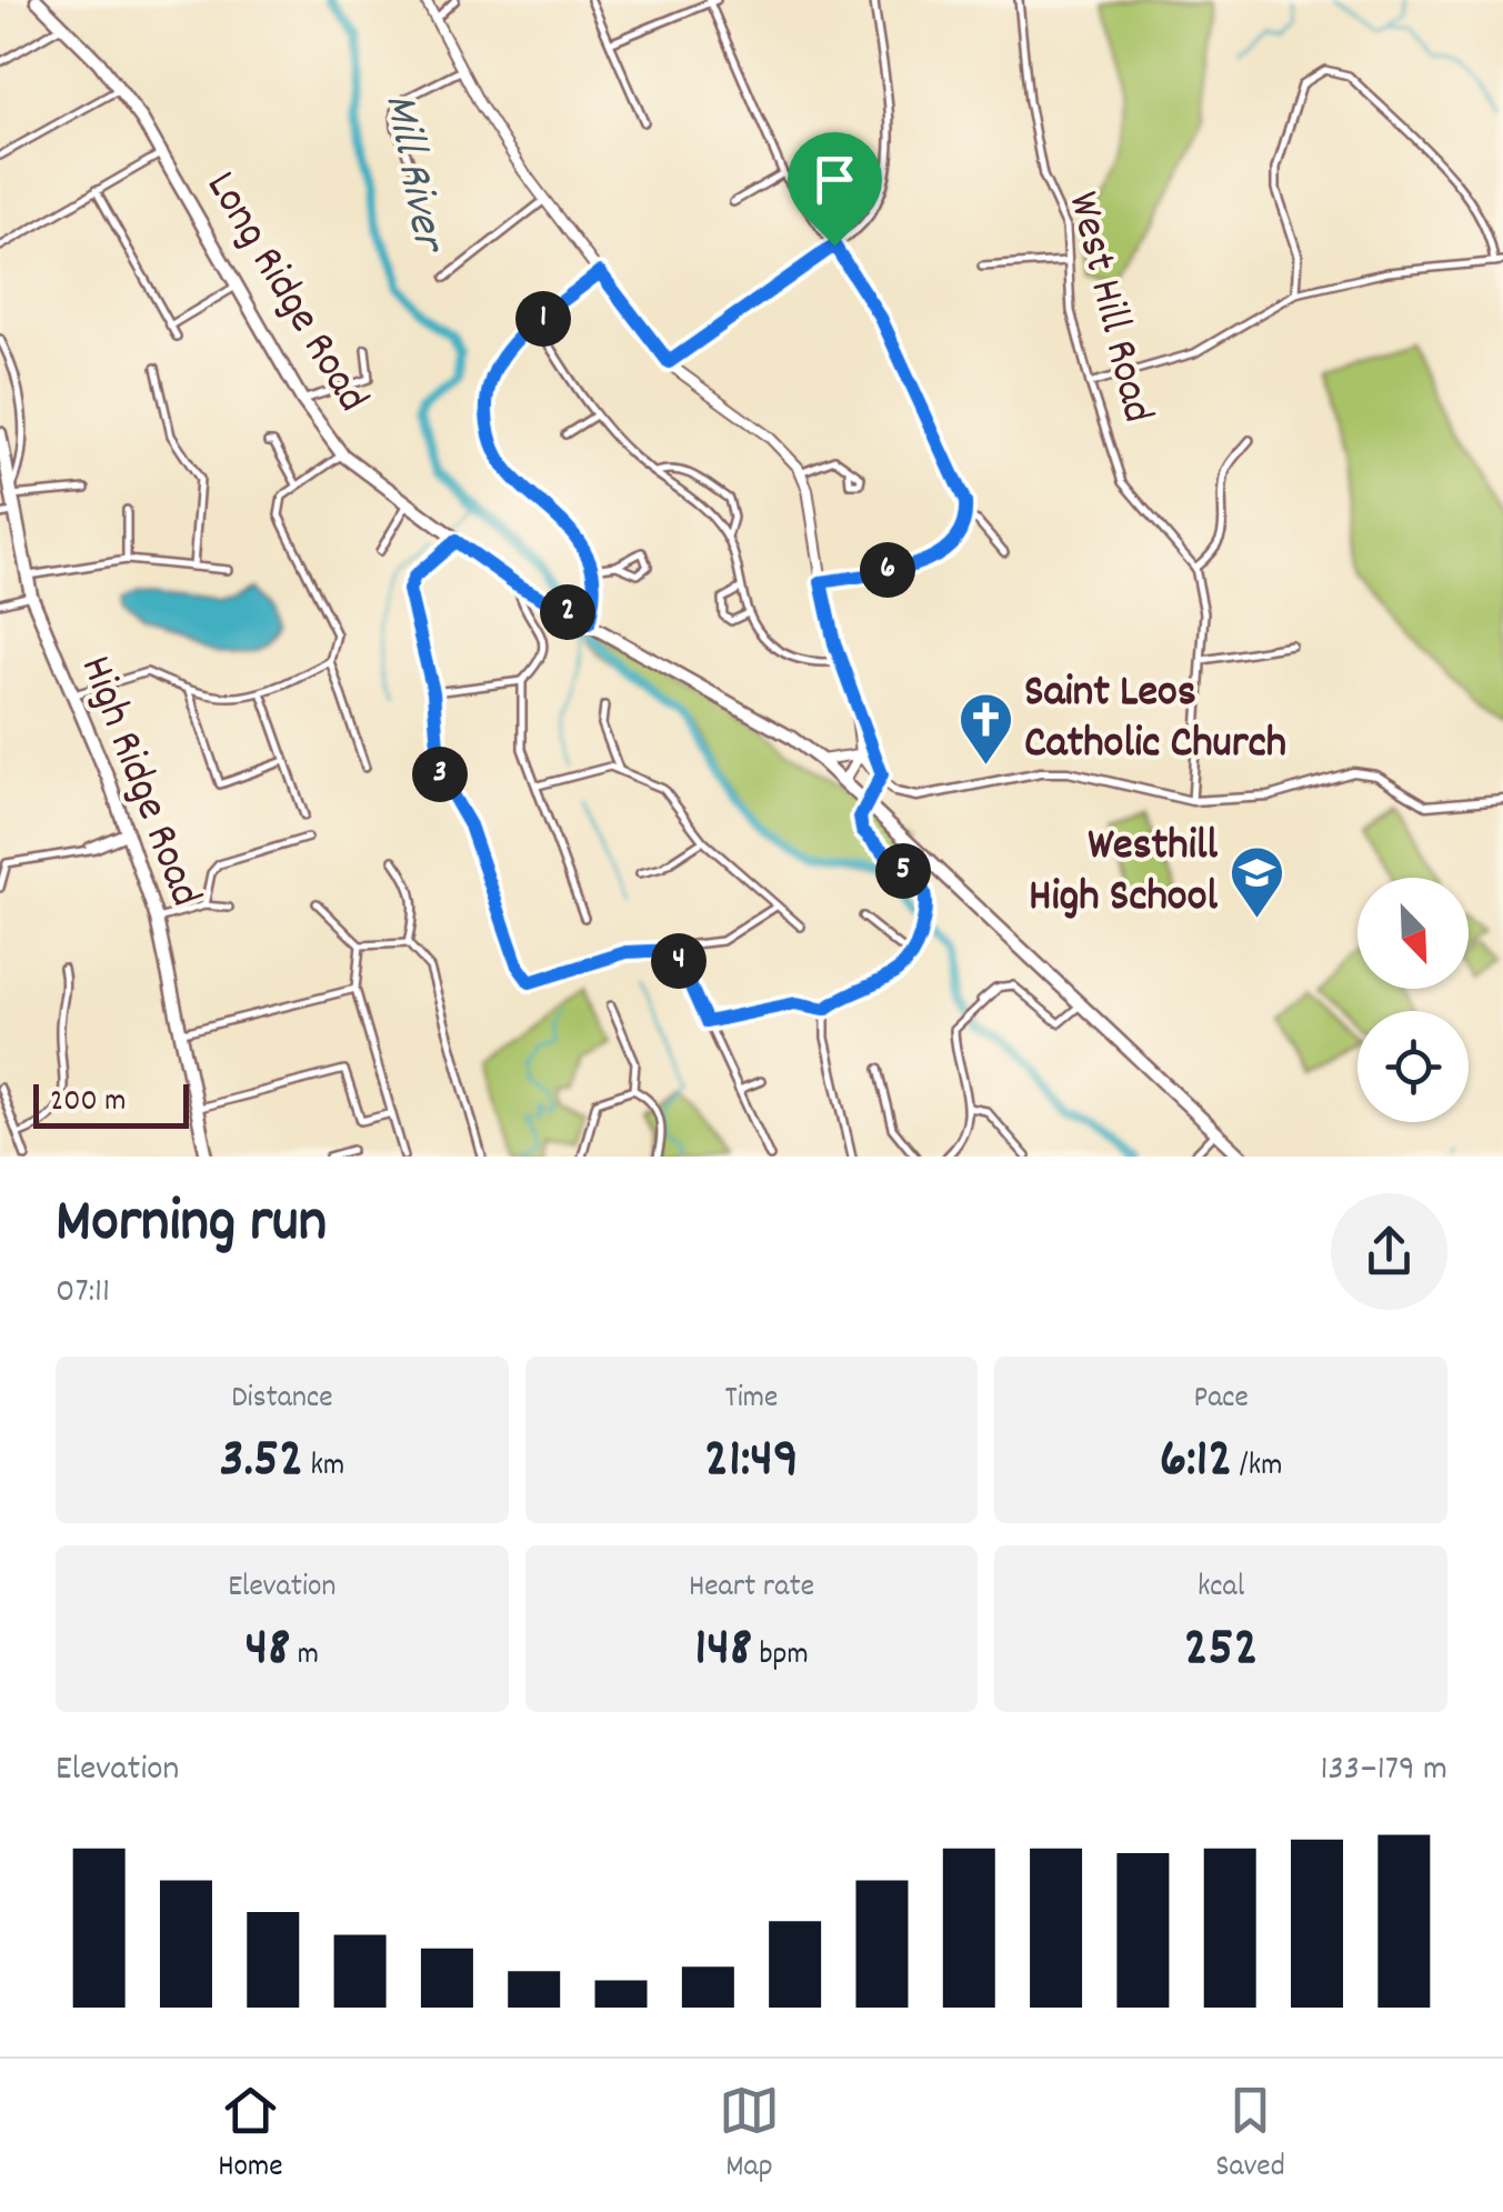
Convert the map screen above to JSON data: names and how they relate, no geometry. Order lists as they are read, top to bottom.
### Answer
{
  "streets": {
    "main road": ["Long Ridge Road", "High Ridge Road"],
    "street": ["West Hill Road"]
  },
  "water": ["Mill River"],
  "places": {
    "church": ["Saint Leos Catholic Church"],
    "school or university": ["Westhill High School"]
  },
  "scale_bar": "200 m",
  "north": "bottom right",
  "page": {
    "pins": [
      "1",
      "6",
      "2",
      "3",
      "5",
      "4"
    ],
    "scale": "200 m",
    "heading": ["Morning run", "07:11"],
    "stats": [
      ["Distance", "3.52 km"],
      ["Time", "21:49"],
      ["Pace", "6:12 /km"],
      ["Elevation", "48 m"],
      ["Heart rate", "148 bpm"],
      ["kcal", "252"]
    ],
    "chart": ["Elevation", "133–179 m"],
    "tabs": ["Home", "Map", "Saved"]
  }
}
